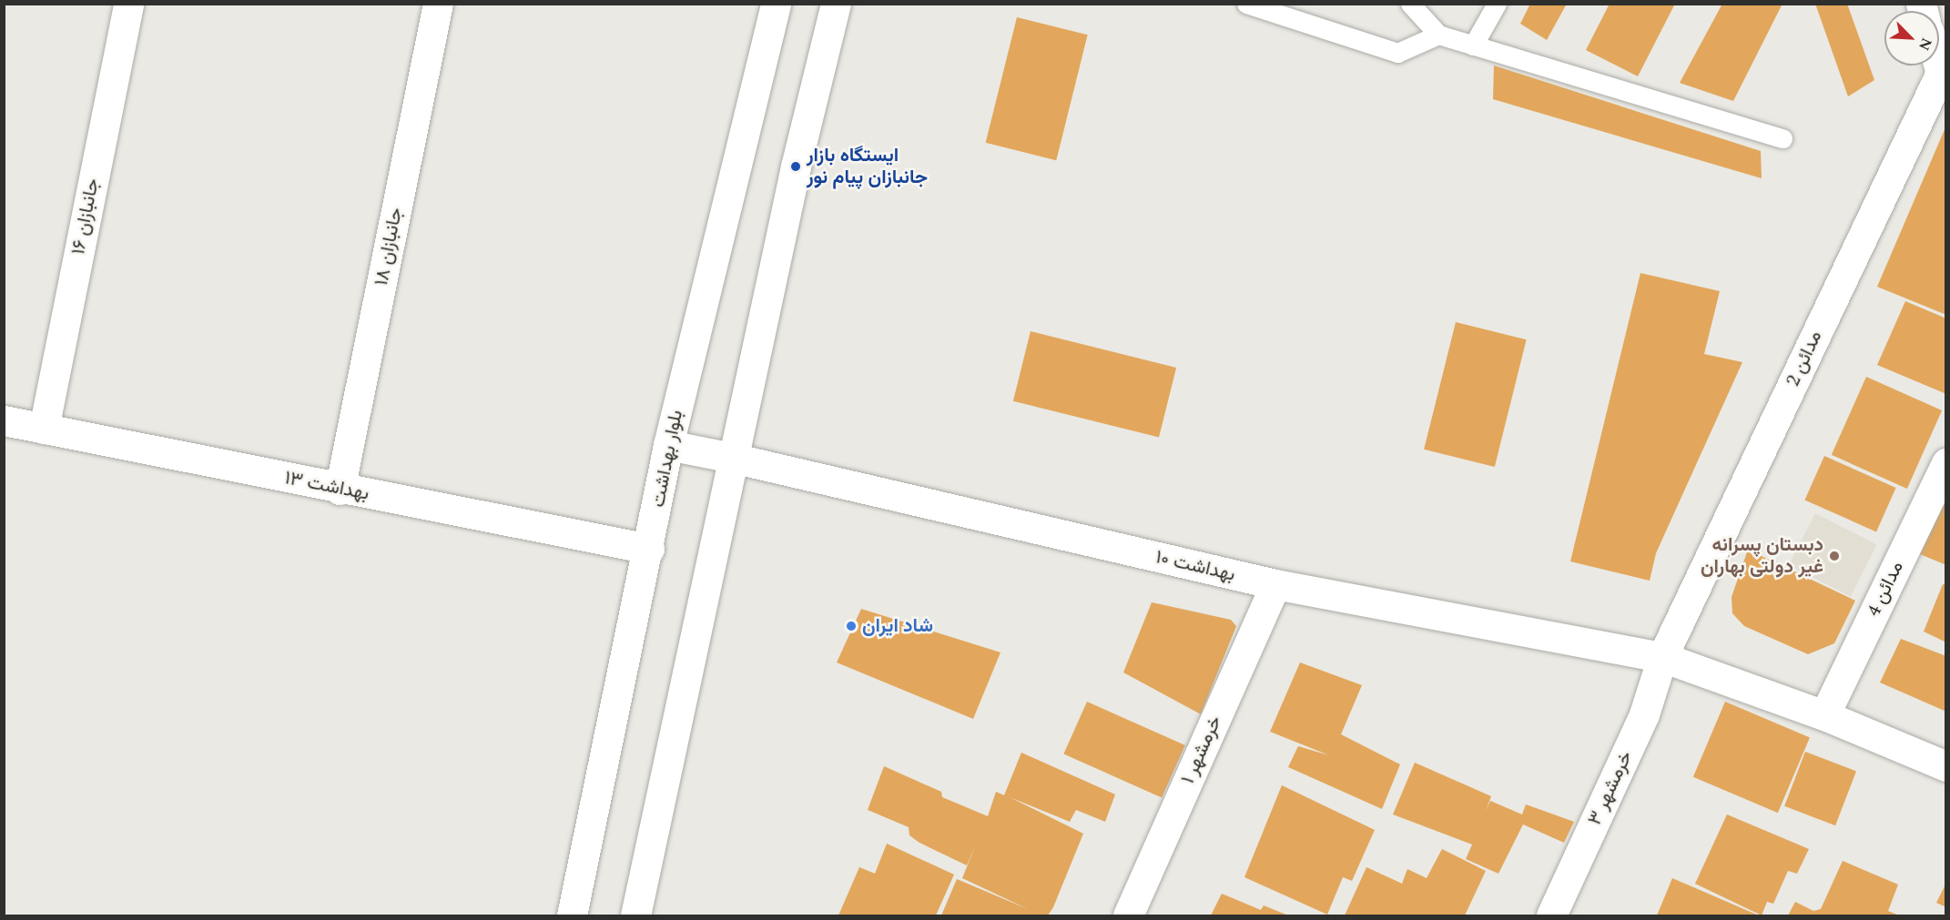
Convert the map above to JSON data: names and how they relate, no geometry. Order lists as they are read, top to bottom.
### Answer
{
  "streets": {
    "street": [
      "جانبازان ۱۶",
      "جانبازان ۱۸",
      "مدائن 2",
      "بلوار بهداشت",
      "بهداشت ۱۳",
      "بهداشت ۱۰",
      "مدائن 4",
      "خرمشهر ۱",
      "خرمشهر ۳"
    ]
  },
  "crossings": [
    ["جانبازان ۱۶", "بهداشت ۱۳"],
    ["جانبازان ۱۸", "بهداشت ۱۳"],
    ["مدائن 2", "بهداشت ۱۰"],
    ["مدائن 2", "خرمشهر ۳"],
    ["بلوار بهداشت", "بهداشت ۱۳"],
    ["بلوار بهداشت", "بهداشت ۱۰"],
    ["بهداشت ۱۰", "مدائن 4"],
    ["بهداشت ۱۰", "خرمشهر ۱"],
    ["بهداشت ۱۰", "خرمشهر ۳"]
  ],
  "places": ["ایستگاه بازار جانبازان پیام نور", "دبستان پسرانه غیر دولتی بهاران", "شاد ایران"],
  "north": "bottom right"
}
